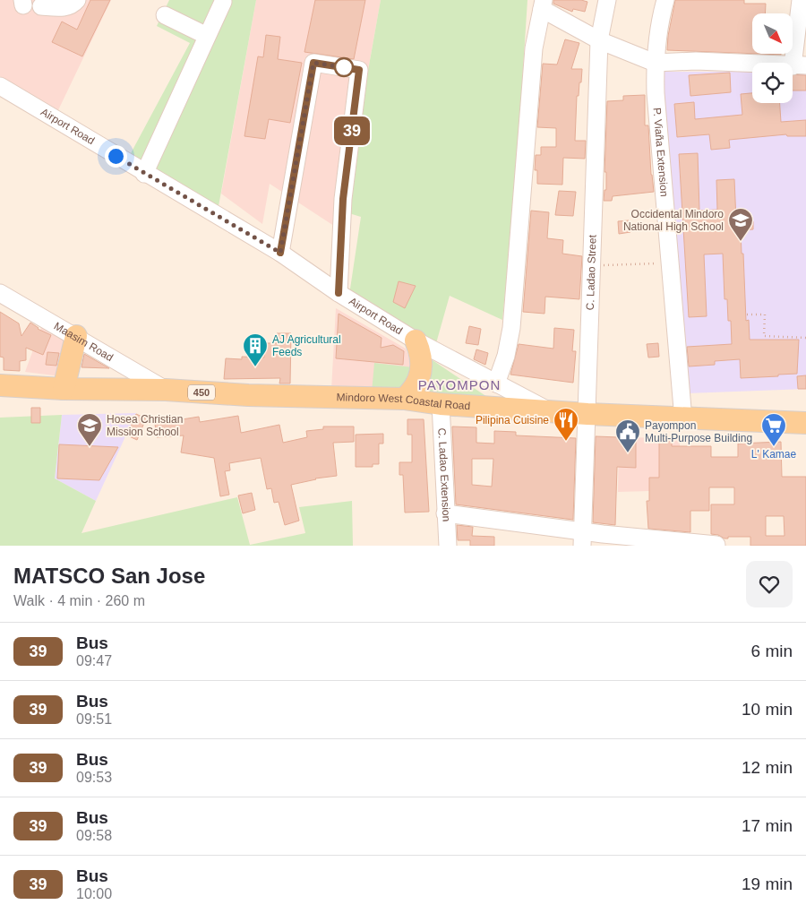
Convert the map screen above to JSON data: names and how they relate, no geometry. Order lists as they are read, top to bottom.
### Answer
{
  "streets": {
    "main road": ["450", "Mindoro West Coastal Road"],
    "street": [
      "Airport Road",
      "P. Viaña Extension",
      "C. Ladao Street",
      "Maasim Road",
      "C. Ladao Extension"
    ]
  },
  "crossings": [
    ["Airport Road", "Mindoro West Coastal Road"],
    ["P. Viaña Extension", "Mindoro West Coastal Road"],
    ["C. Ladao Street", "Mindoro West Coastal Road"],
    ["Maasim Road", "Mindoro West Coastal Road"],
    ["Mindoro West Coastal Road", "C. Ladao Extension"]
  ],
  "districts": ["PAYOMPON"],
  "places": {
    "school or university": ["Occidental Mindoro National High School", "Hosea Christian Mission School"],
    "building": ["AJ Agricultural Feeds"],
    "restaurant": ["Pilipina Cuisine"],
    "supermarket": ["L' Kamae"],
    "public building": ["Payompon Multi-Purpose Building"]
  },
  "lines": ["bus line 39"],
  "north": "bottom right",
  "page": {
    "on_map": "39",
    "heading": ["MATSCO San Jose", "Walk · 4 min · 260 m"],
    "list": [
      {
        "mark": "39",
        "name": "Bus",
        "note": "09:47",
        "value": "6 min"
      },
      {
        "mark": "39",
        "name": "Bus",
        "note": "09:51",
        "value": "10 min"
      },
      {
        "mark": "39",
        "name": "Bus",
        "note": "09:53",
        "value": "12 min"
      },
      {
        "mark": "39",
        "name": "Bus",
        "note": "09:58",
        "value": "17 min"
      },
      {
        "mark": "39",
        "name": "Bus",
        "note": "10:00",
        "value": "19 min"
      }
    ]
  }
}
